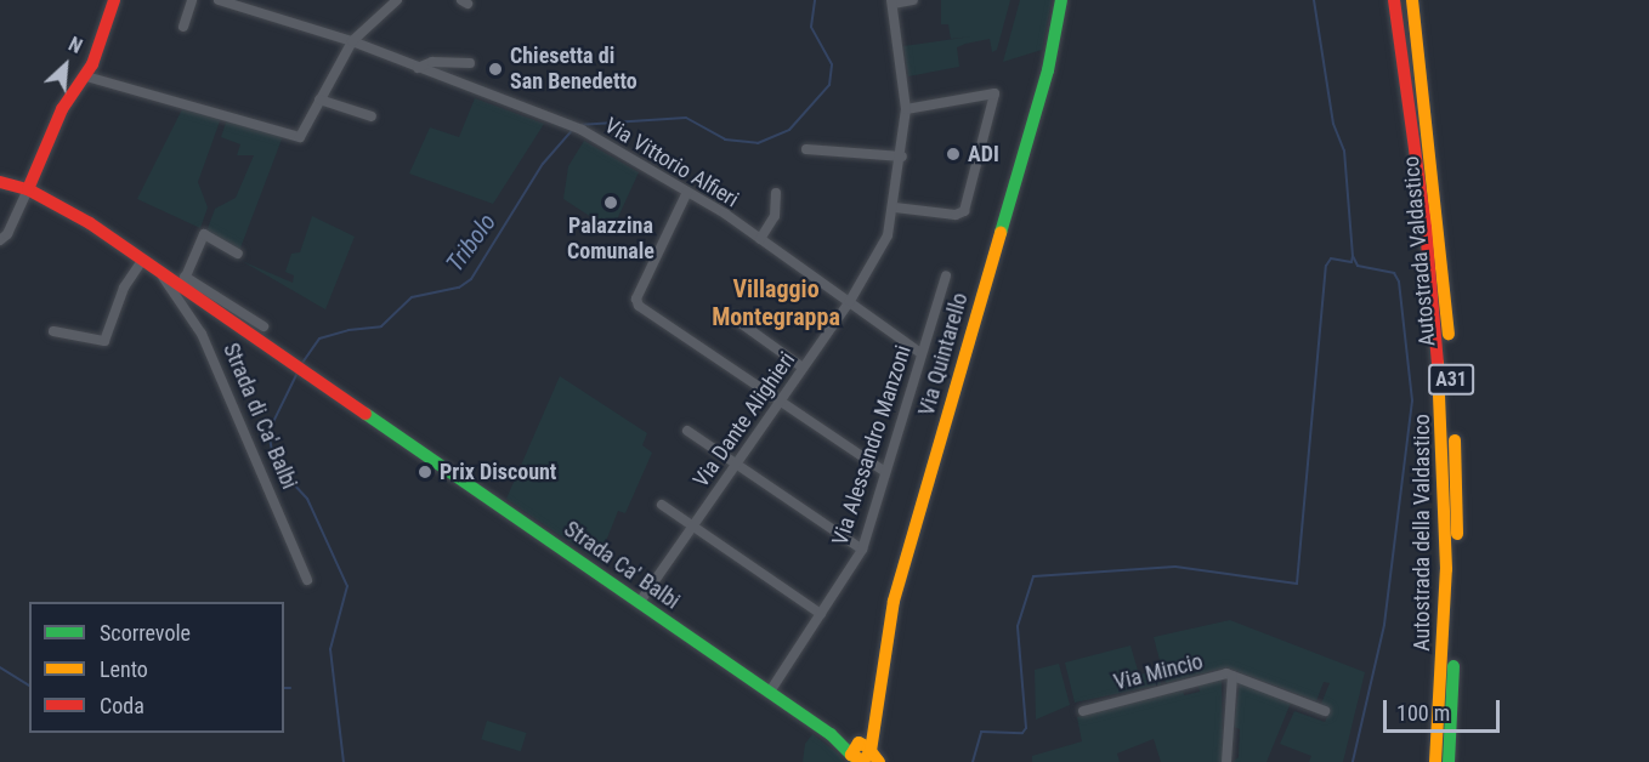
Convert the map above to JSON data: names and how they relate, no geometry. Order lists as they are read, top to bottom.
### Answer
{
  "streets": {
    "main road": [
      "Autostrada Valdastico",
      "Via Quintarello",
      "A31",
      "Strada di Ca' Balbi",
      "Autostrada della Valdastico",
      "Strada Ca' Balbi"
    ],
    "street": [
      "Via Vittorio Alfieri",
      "Via Dante Alighieri",
      "Via Alessandro Manzoni",
      "Via Mincio"
    ]
  },
  "crossings": [
    ["Via Vittorio Alfieri", "Via Dante Alighieri"],
    ["Via Vittorio Alfieri", "Via Alessandro Manzoni"],
    ["Via Quintarello", "Strada Ca' Balbi"],
    ["Strada di Ca' Balbi", "Strada Ca' Balbi"],
    ["Via Dante Alighieri", "Strada Ca' Balbi"],
    ["Via Alessandro Manzoni", "Strada Ca' Balbi"]
  ],
  "districts": ["Villaggio Montegrappa"],
  "water": ["Tribolo"],
  "places": [
    "Chiesetta di San Benedetto",
    "ADI",
    "Palazzina Comunale",
    "Prix Discount"
  ],
  "legend": ["Scorrevole", "Lento", "Coda"],
  "scale_bar": "100 m",
  "north": "top right"
}
